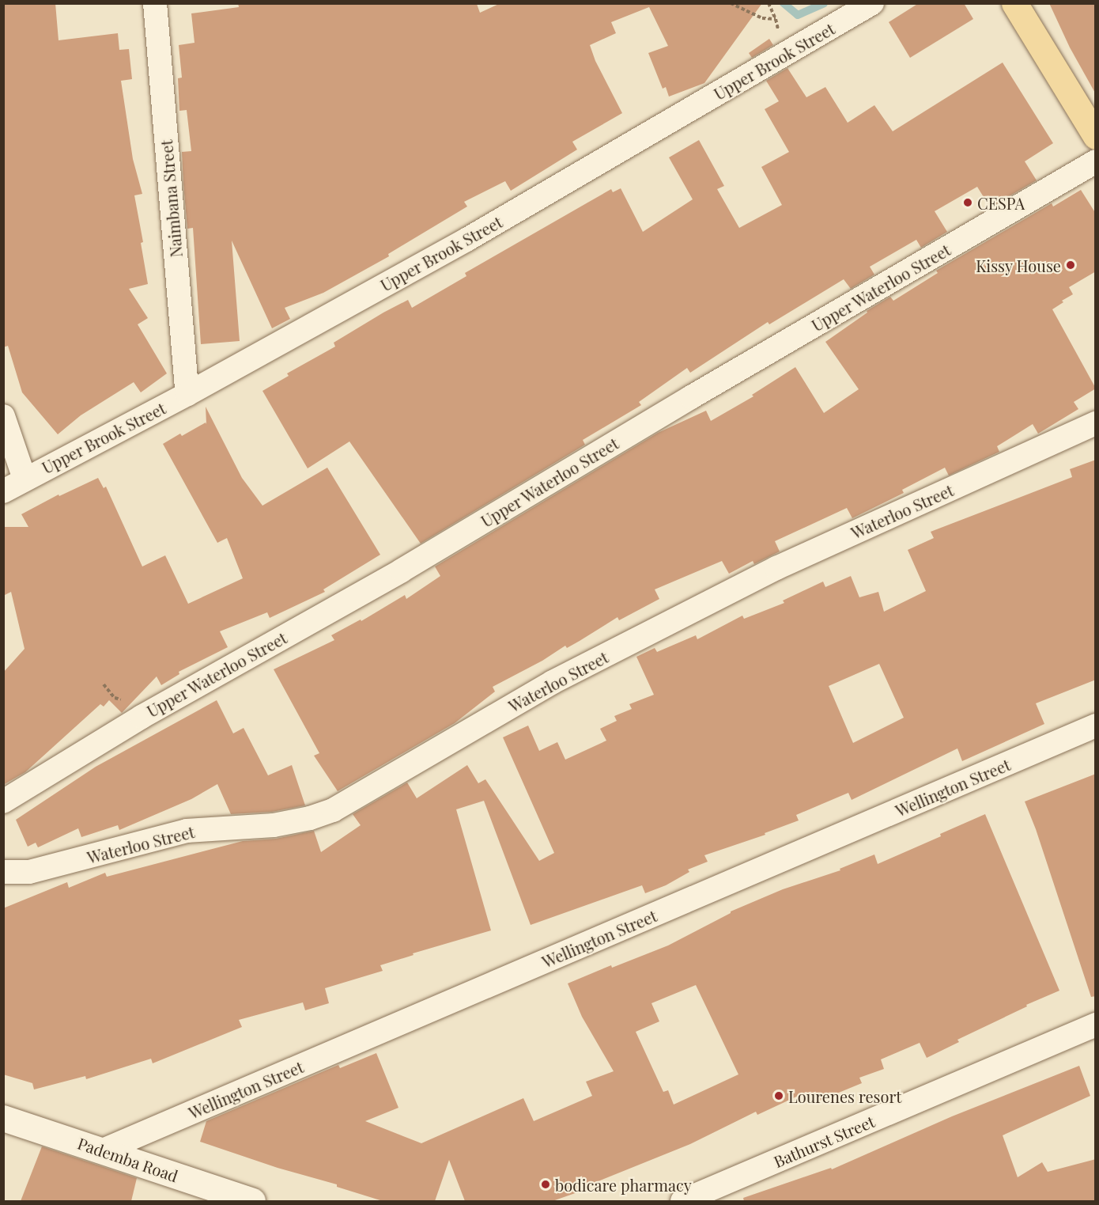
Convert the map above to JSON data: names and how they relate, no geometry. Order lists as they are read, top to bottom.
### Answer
{
  "streets": {
    "main road": ["Pademba Road"],
    "street": [
      "Upper Brook Street",
      "Naimbana Street",
      "Upper Waterloo Street",
      "Waterloo Street",
      "Wellington Street",
      "Bathurst Street"
    ]
  },
  "crossings": [
    ["Upper Brook Street", "Naimbana Street"],
    ["Wellington Street", "Pademba Road"]
  ],
  "places": [
    "CESPA",
    "Kissy House",
    "Lourenes resort",
    "bodicare pharmacy"
  ]
}
